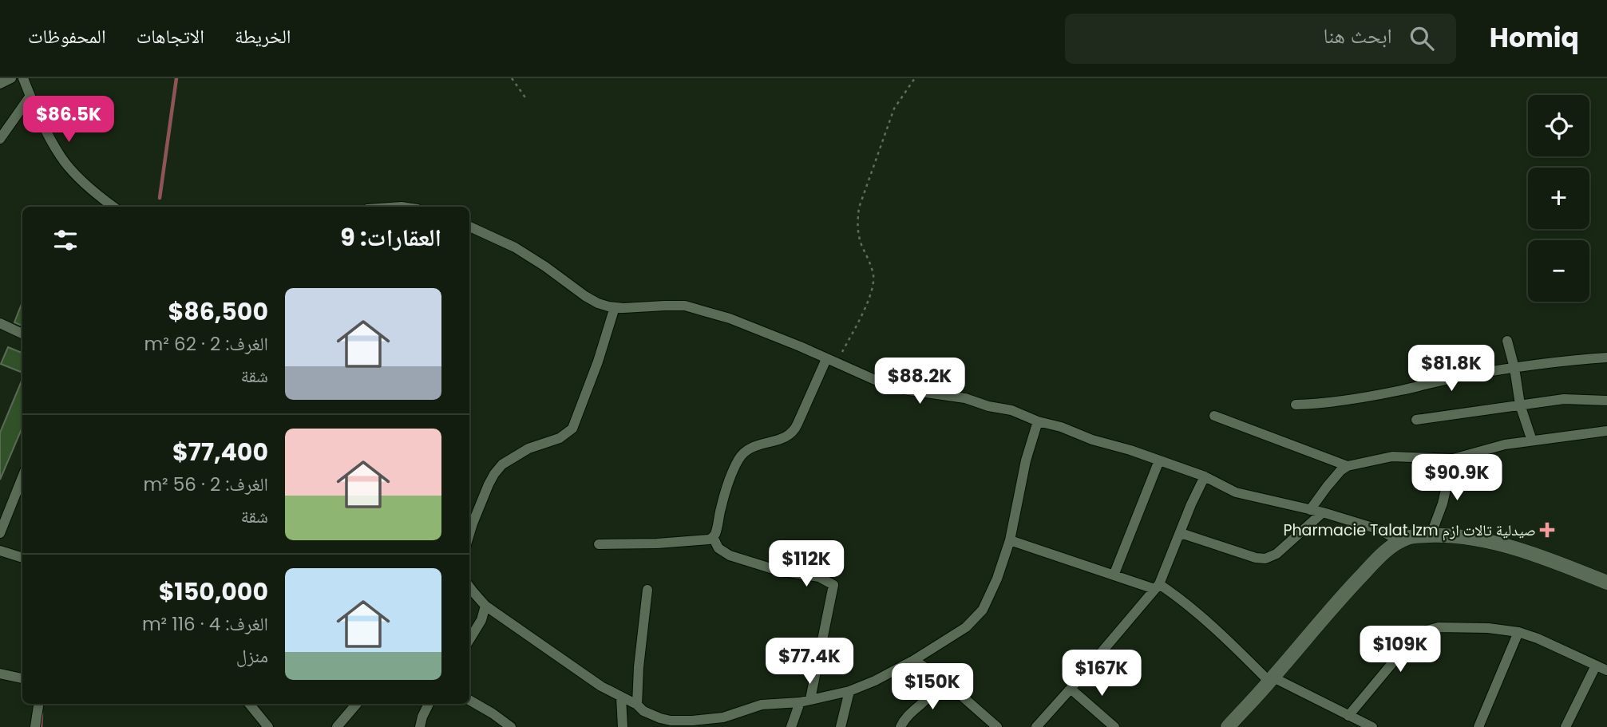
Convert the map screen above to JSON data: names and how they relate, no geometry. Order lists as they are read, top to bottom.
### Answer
{
  "places": {
    "health": ["Pharmacie Talat Izm صيدلية تالات ازم"]
  },
  "page": {
    "header": "Homiq",
    "search": "ابحث هنا",
    "nav": ["الخريطة", "الاتجاهات", "المحفوظات"],
    "map_buttons": ["+", "−"],
    "price": [
      "$86.5K",
      "$81.8K",
      "$88.2K",
      "$90.9K",
      "$112K",
      "$109K",
      "$77.4K",
      "$167K",
      "$150K"
    ],
    "heading": "العقارات: 9",
    "list": [
      {
        "name": "$86,500",
        "note": "الغرف: 2 · 62 m² · شقة"
      },
      {
        "name": "$77,400",
        "note": "الغرف: 2 · 56 m² · شقة"
      },
      {
        "name": "$150,000",
        "note": "الغرف: 4 · 116 m² · منزل"
      }
    ]
  }
}
